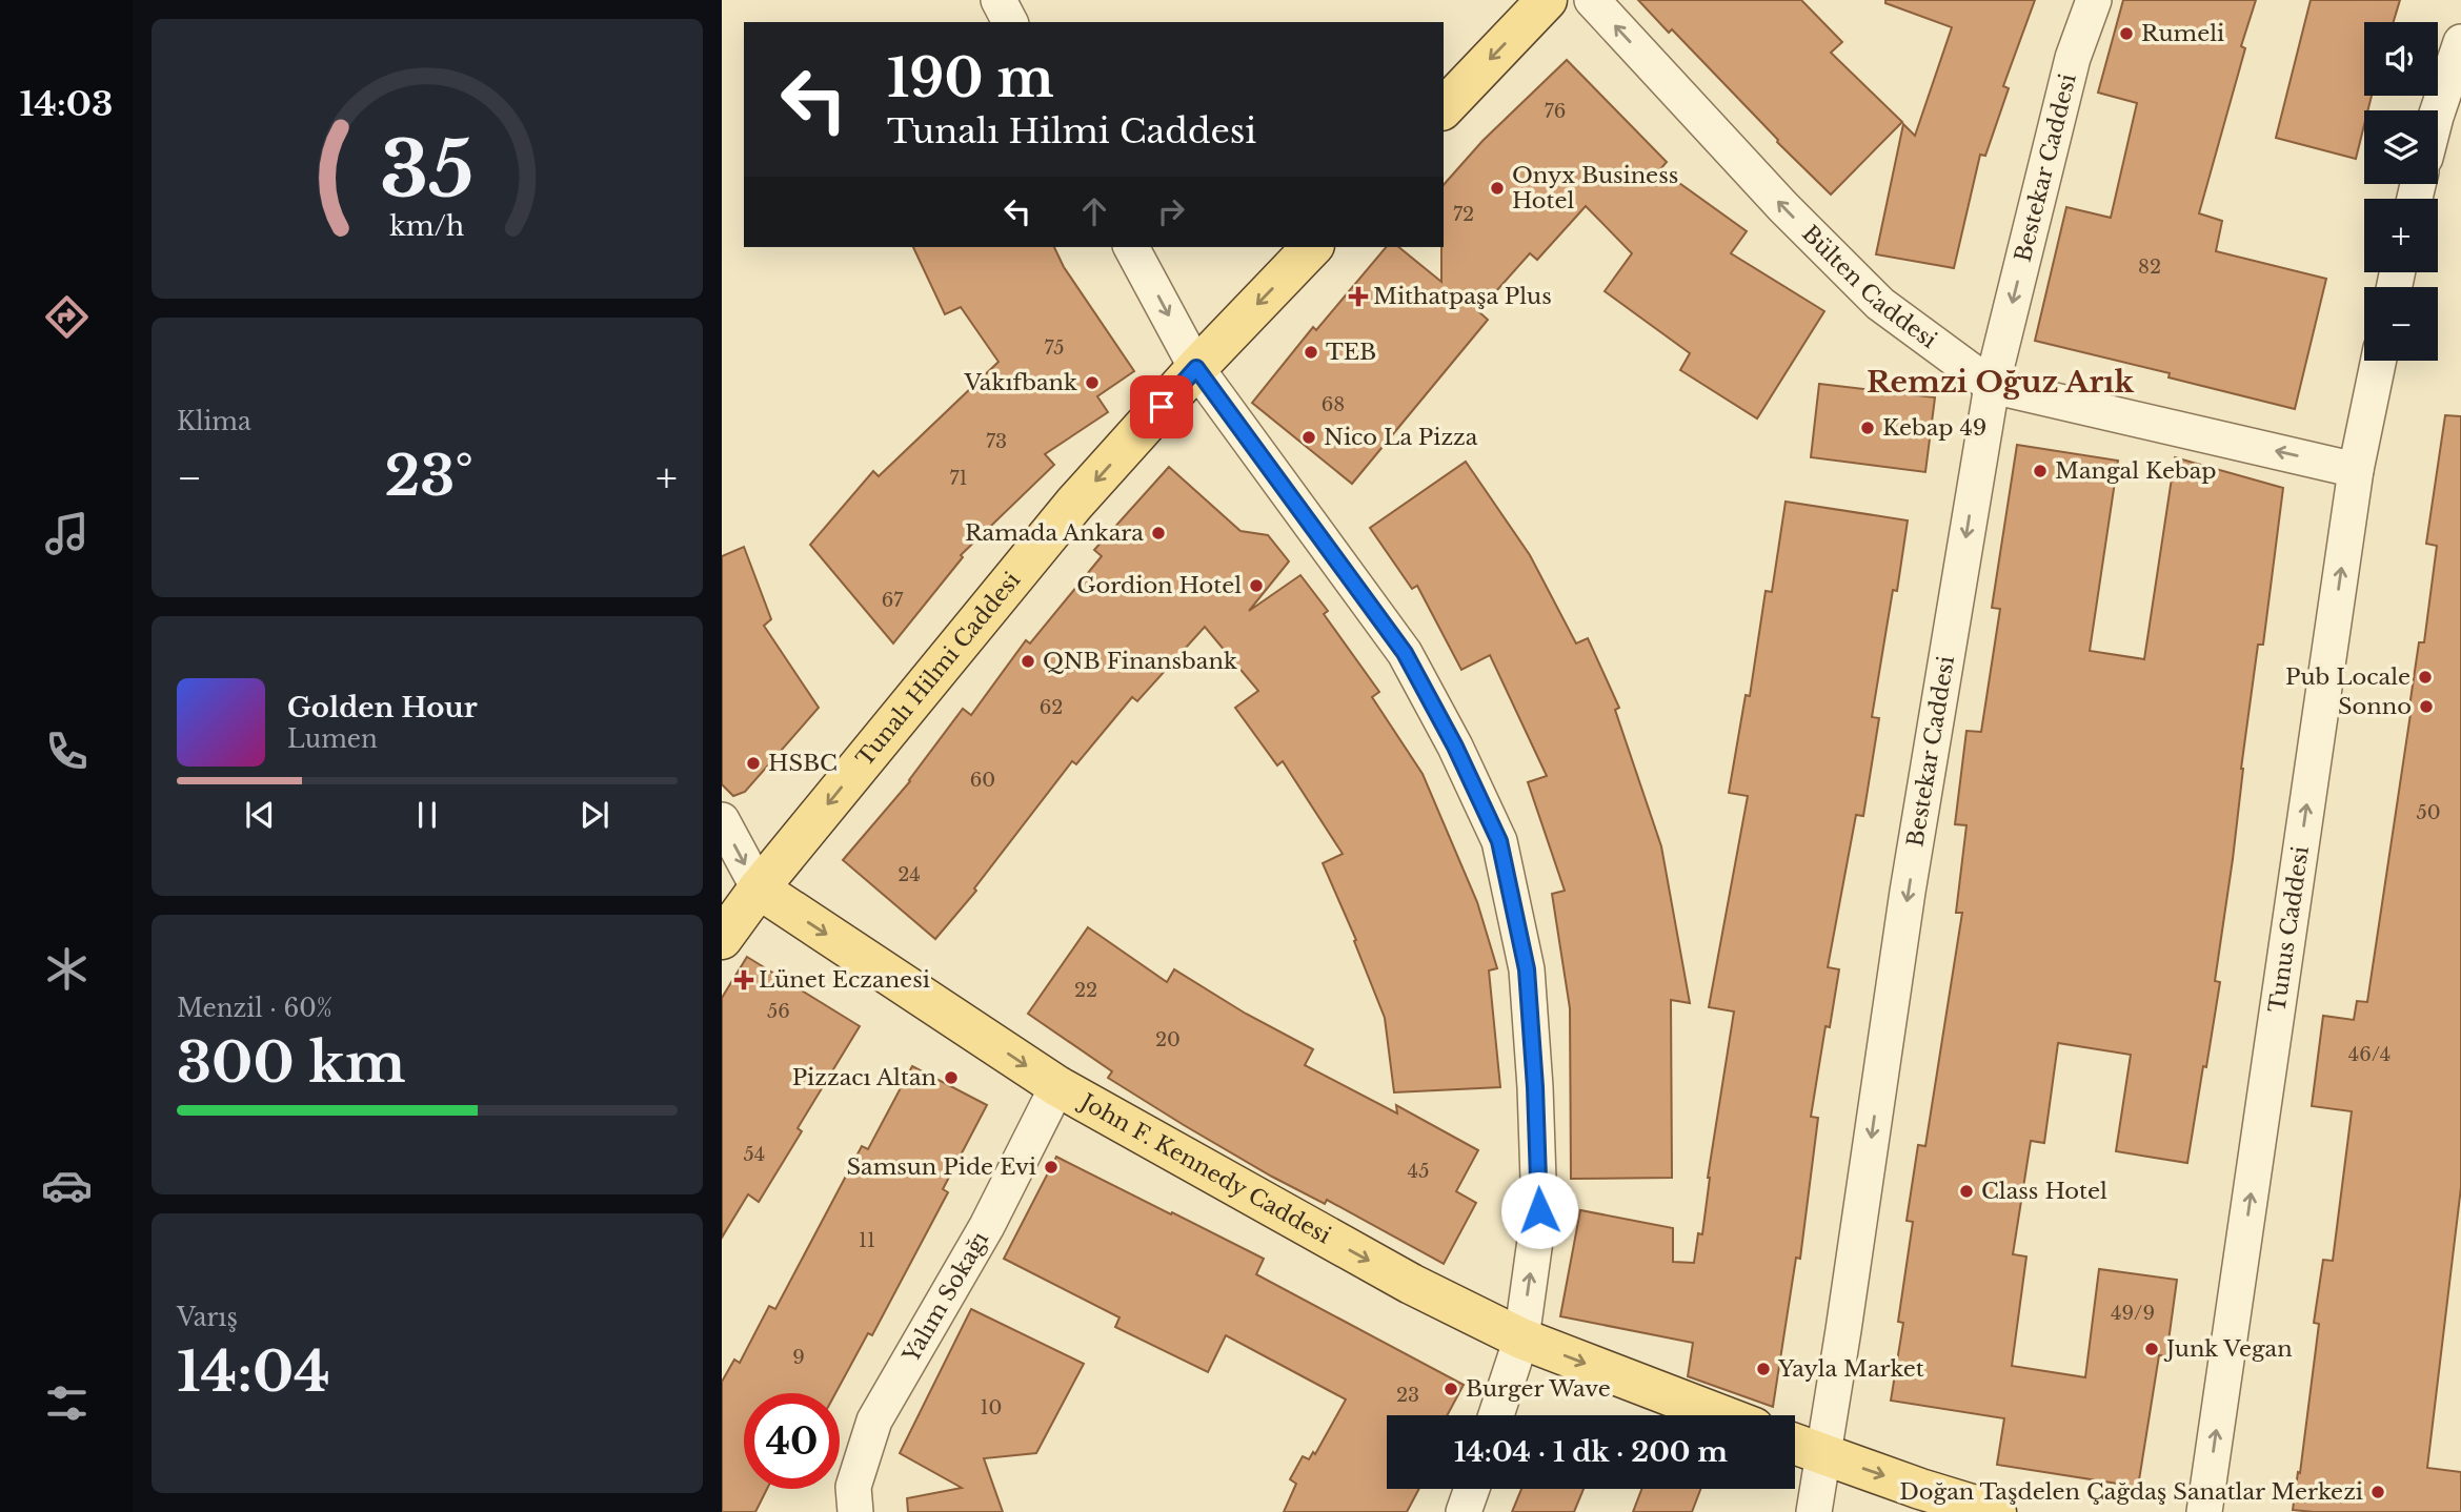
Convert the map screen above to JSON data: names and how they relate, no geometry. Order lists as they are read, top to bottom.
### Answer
{
  "streets": {
    "main road": ["Tunalı Hilmi Caddesi", "John F. Kennedy Caddesi"],
    "street": [
      "Bestekar Caddesi",
      "Bülten Caddesi",
      "Tunus Caddesi",
      "Yalım Sokağı"
    ]
  },
  "crossings": [
    ["Bestekar Caddesi", "Bülten Caddesi"],
    ["Bülten Caddesi", "Tunus Caddesi"],
    ["Tunalı Hilmi Caddesi", "John F. Kennedy Caddesi"],
    ["John F. Kennedy Caddesi", "Yalım Sokağı"]
  ],
  "one_way": [
    "Bestekar Caddesi",
    "Bülten Caddesi",
    "Tunalı Hilmi Caddesi",
    "Tunus Caddesi",
    "John F. Kennedy Caddesi"
  ],
  "districts": ["Remzi Oğuz Arık"],
  "places": {
    "other": [
      "Rumeli",
      "Onyx Business Hotel",
      "TEB",
      "Vakıfbank",
      "Kebap 49",
      "Nico La Pizza",
      "Mangal Kebap",
      "Ramada Ankara",
      "Gordion Hotel",
      "QNB Finansbank",
      "Pub Locale",
      "Sonno",
      "HSBC",
      "Pizzacı Altan",
      "Samsun Pide Evi",
      "Class Hotel",
      "Junk Vegan",
      "Yayla Market",
      "Burger Wave",
      "Doğan Taşdelen Çağdaş Sanatlar Merkezi"
    ],
    "health": ["Mithatpaşa Plus", "Lünet Eczanesi"]
  },
  "house_numbers": [
    "76",
    "72",
    "82",
    "75",
    "68",
    "73",
    "71",
    "67",
    "62",
    "60",
    "50",
    "24",
    "22",
    "56",
    "20",
    "46/4",
    "54",
    "45",
    "11",
    "49/9",
    "9",
    "23",
    "10"
  ],
  "page": {
    "tabs": "14:03",
    "map_buttons": ["+", "−"],
    "turn": ["190 m", "Tunalı Hilmi Caddesi"],
    "tile": [
      "Klima",
      ["Menzil · 60%", "300 km"],
      ["Varış", "14:04"]
    ],
    "heat": ["−", "23°", "+"],
    "song": ["Golden Hour", "Lumen"],
    "limit": "40",
    "trip": "14:04 · 1 dk · 200 m",
    "gauge": ["35", "km/h"]
  }
}
